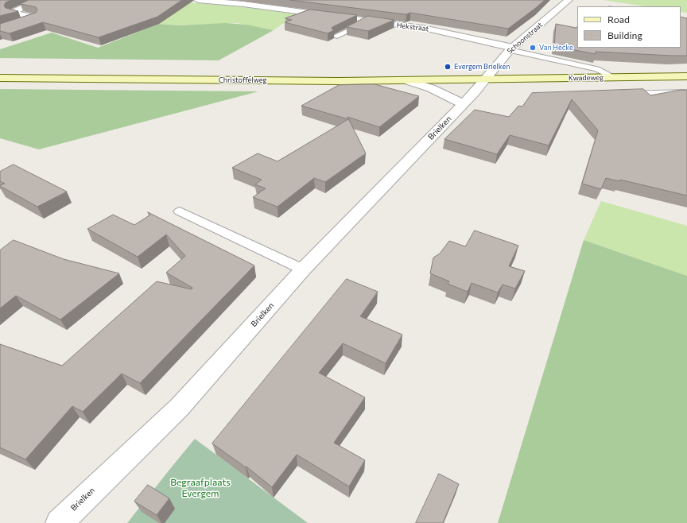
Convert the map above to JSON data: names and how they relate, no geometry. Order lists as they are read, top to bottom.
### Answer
{
  "streets": {
    "main road": ["Kwadeweg", "Christoffelweg"],
    "street": ["Hekstraat", "Schoonstraat", "Brielken"]
  },
  "crossings": [
    ["Hekstraat", "Schoonstraat"],
    ["Schoonstraat", "Kwadeweg"],
    ["Schoonstraat", "Christoffelweg"],
    ["Schoonstraat", "Brielken"],
    ["Kwadeweg", "Christoffelweg"],
    ["Kwadeweg", "Brielken"],
    ["Christoffelweg", "Brielken"]
  ],
  "parks": ["Begraafplaats Evergem"],
  "places": ["Van Hecke", "Evergem Brielken"],
  "legend": ["Road", "Building"]
}
